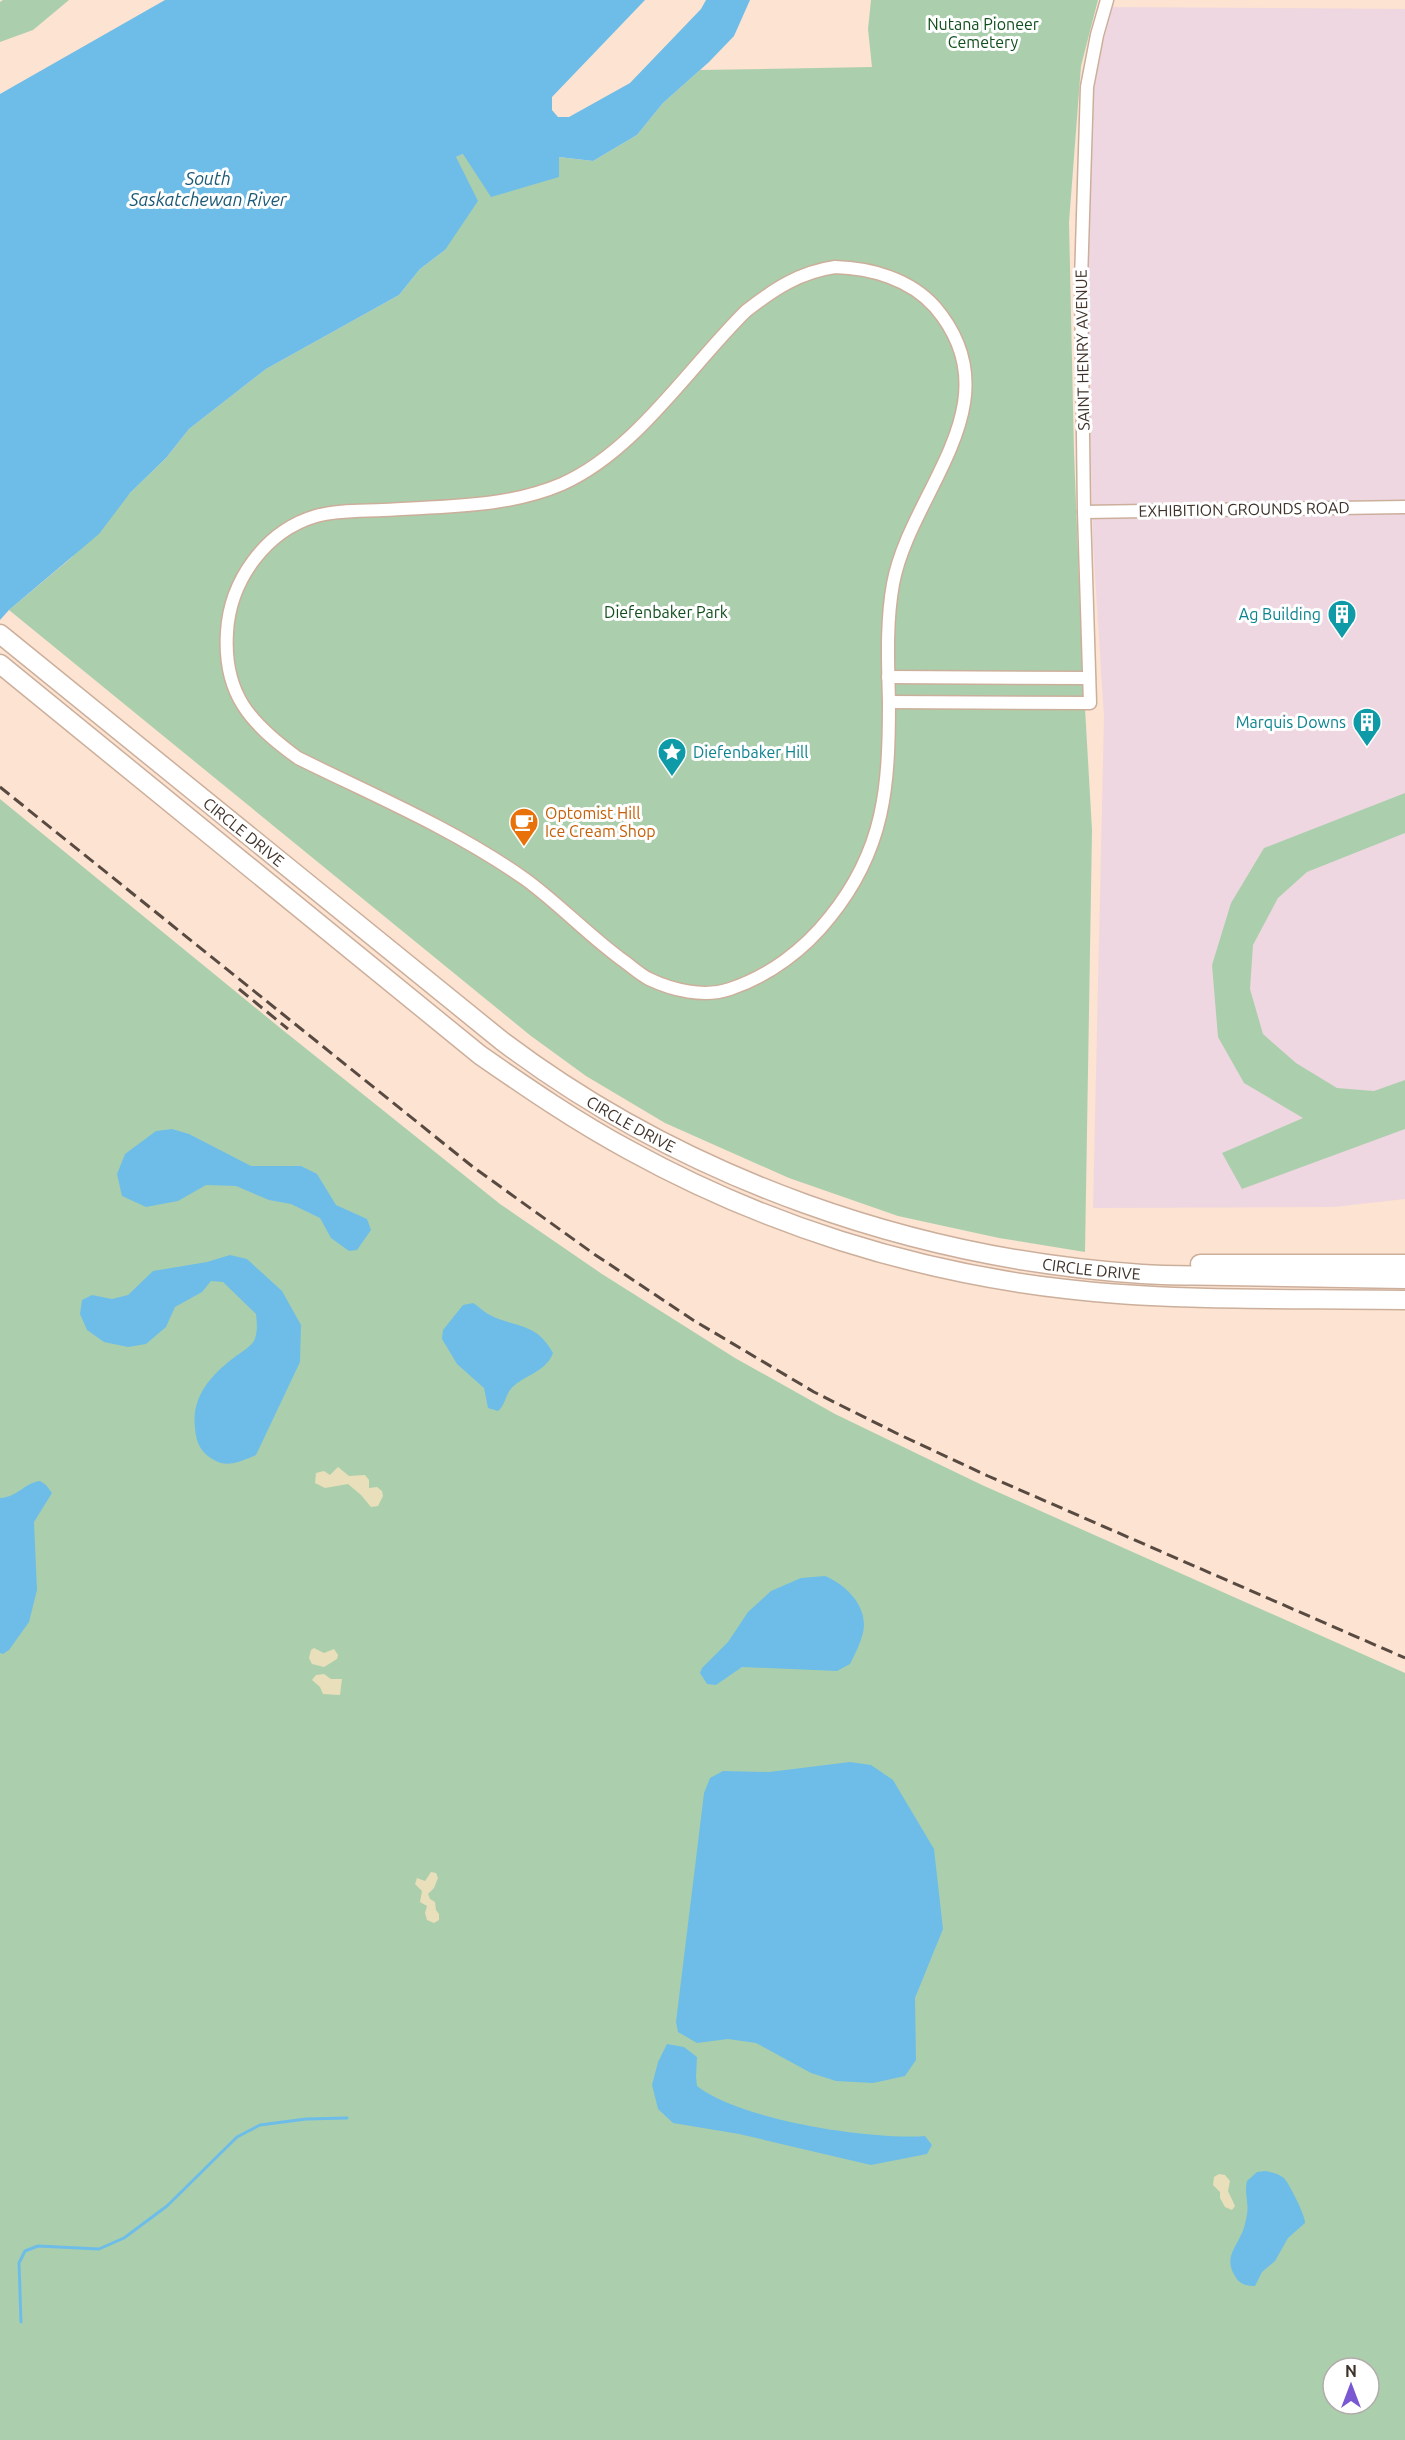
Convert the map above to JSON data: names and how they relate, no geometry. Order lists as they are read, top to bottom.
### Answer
{
  "streets": {
    "highway": ["CIRCLE DRIVE"],
    "street": ["SAINT HENRY AVENUE", "EXHIBITION GROUNDS ROAD"]
  },
  "crossings": [
    ["SAINT HENRY AVENUE", "EXHIBITION GROUNDS ROAD"]
  ],
  "water": ["South Saskatchewan River"],
  "parks": ["Nutana Pioneer Cemetery", "Diefenbaker Park"],
  "places": {
    "building": ["Ag Building", "Marquis Downs"],
    "place": ["Diefenbaker Hill"],
    "cafe": ["Optomist Hill Ice Cream Shop"]
  },
  "north": "top"
}
